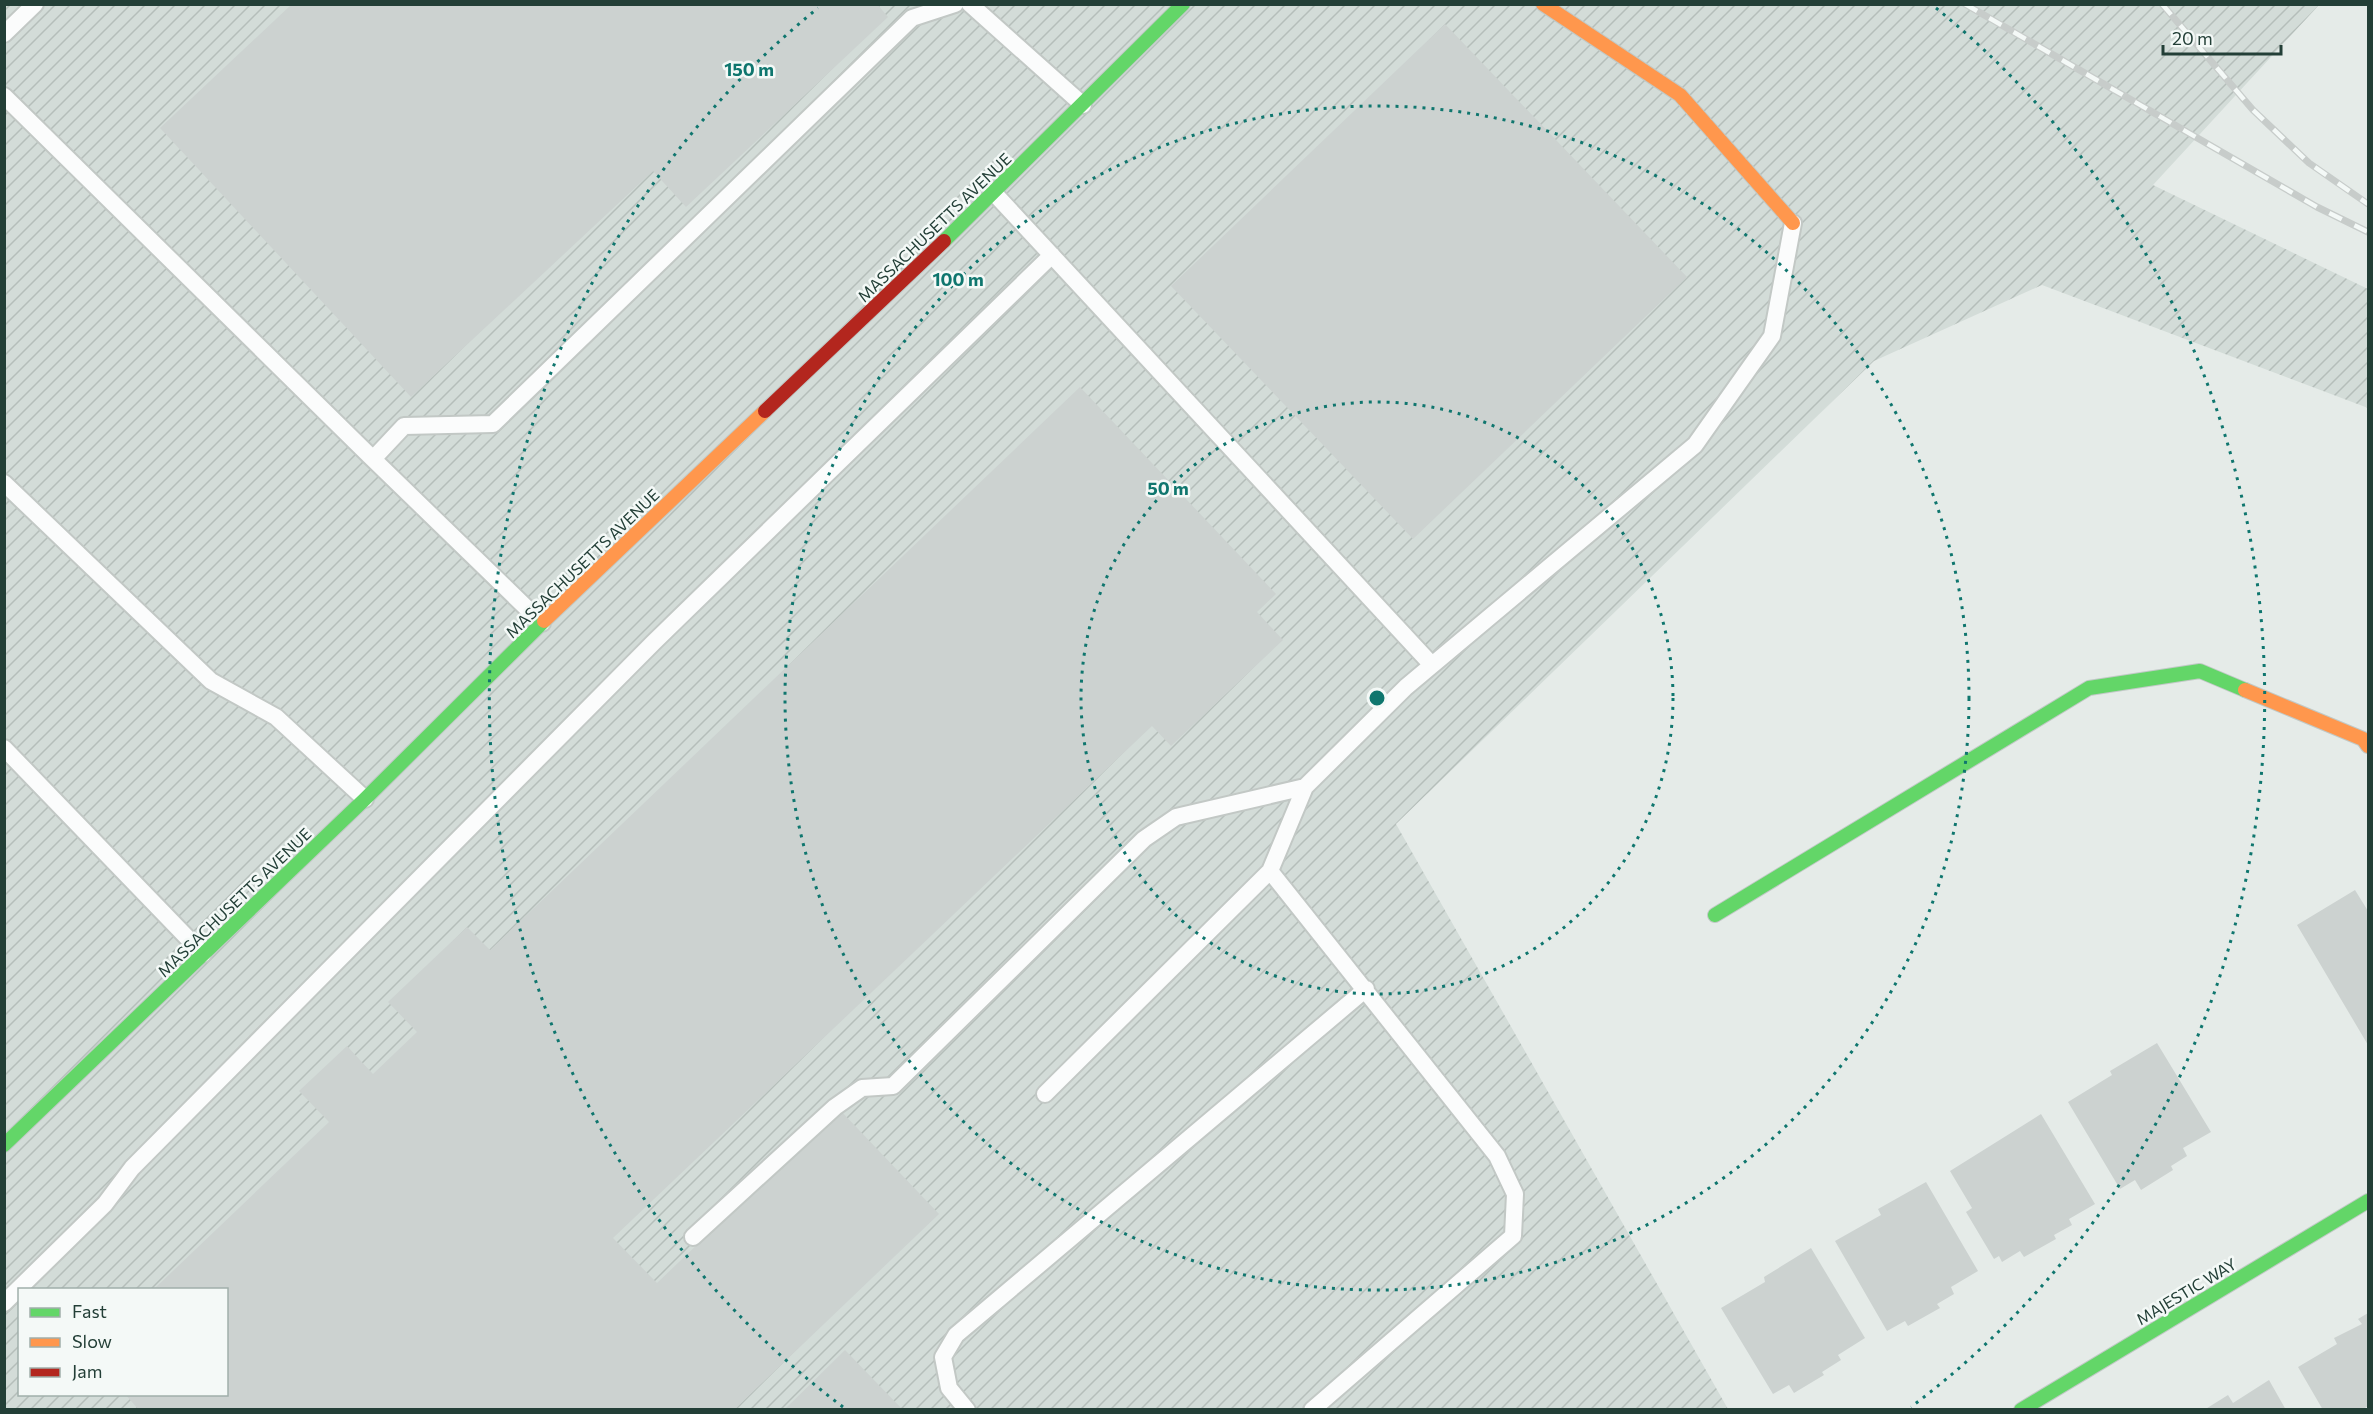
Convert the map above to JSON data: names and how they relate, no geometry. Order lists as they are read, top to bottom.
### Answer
{
  "streets": {
    "street": ["MASSACHUSETTS AVENUE", "MAJESTIC WAY"]
  },
  "legend": ["Fast", "Slow", "Jam"],
  "scale_bar": "20 m",
  "rings": ["150 m", "100 m", "50 m"]
}
